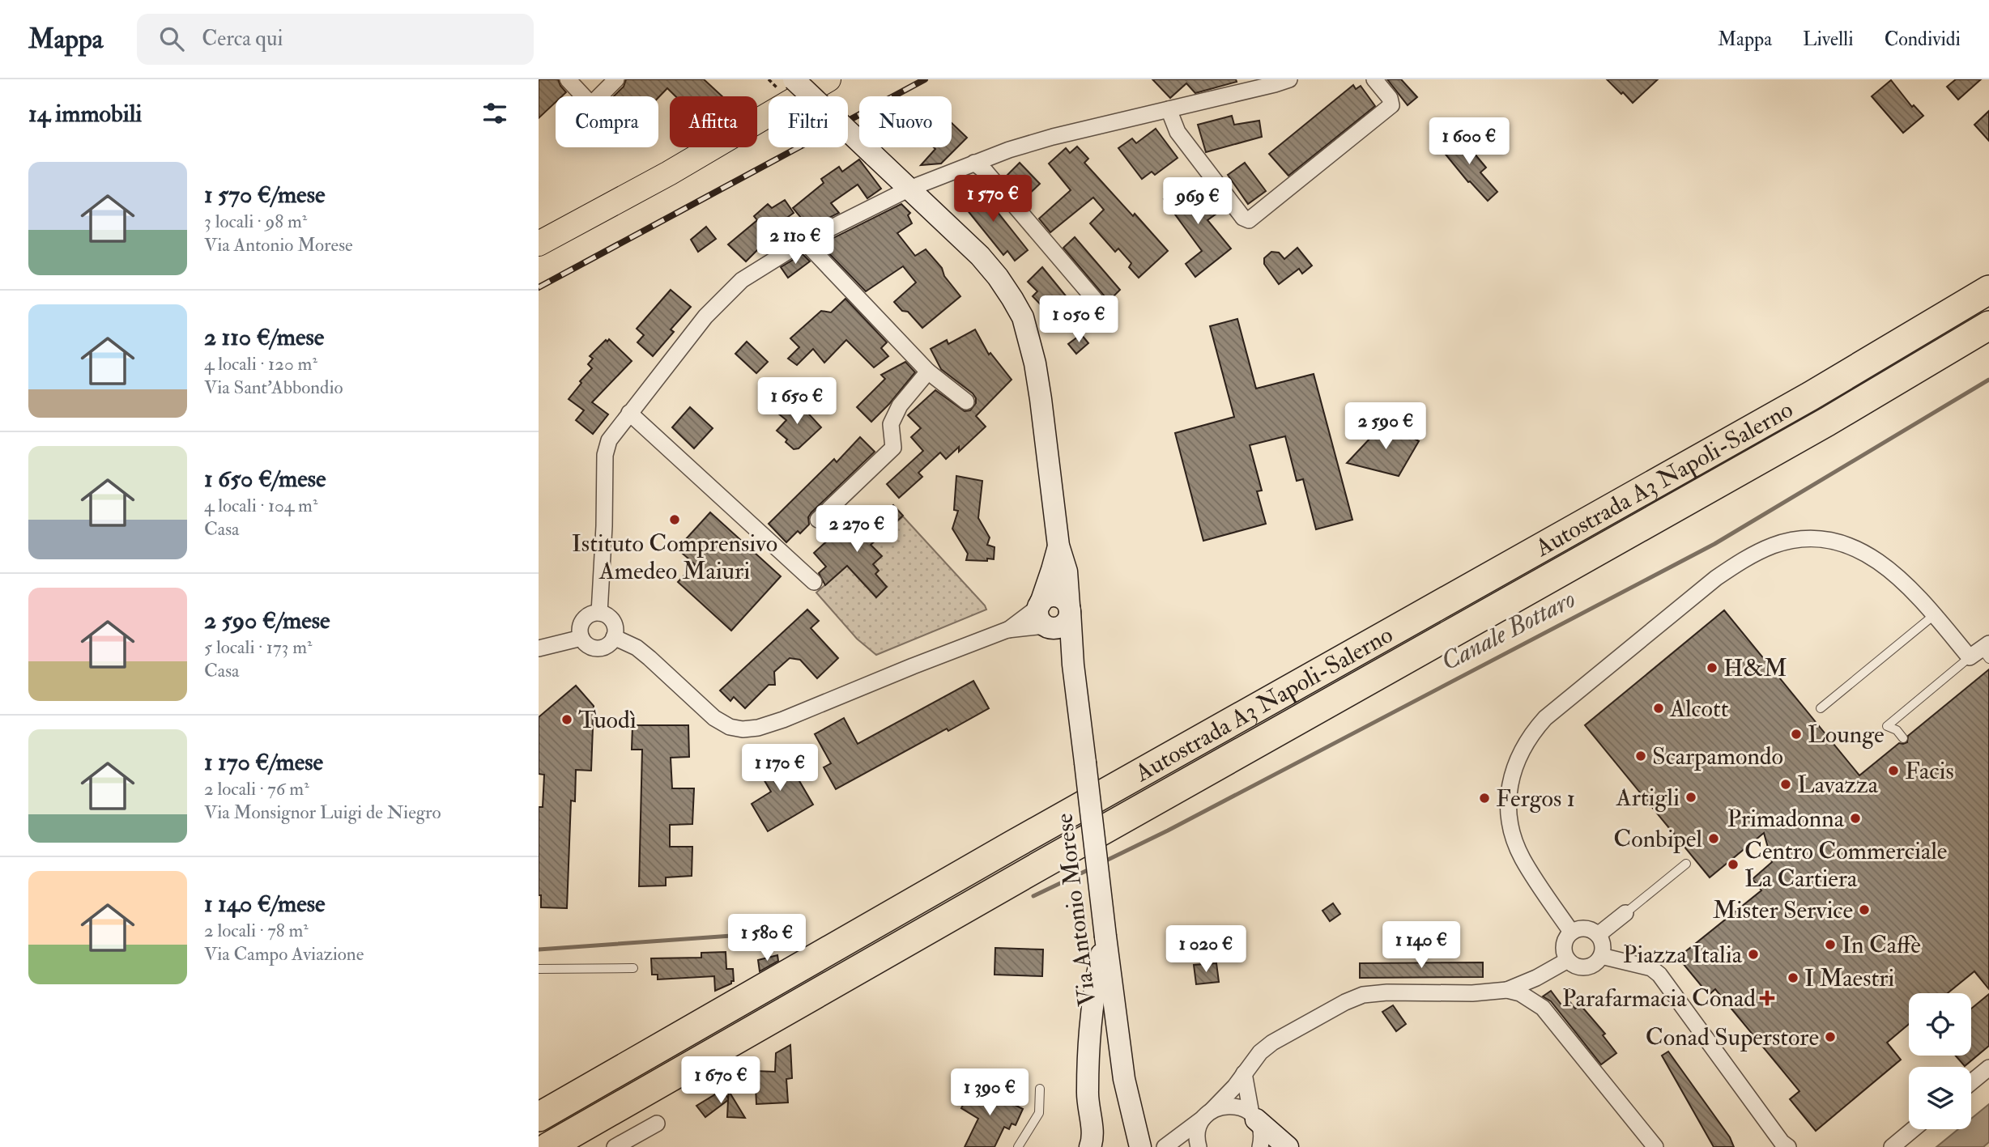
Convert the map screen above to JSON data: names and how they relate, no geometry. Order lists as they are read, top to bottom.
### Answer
{
  "streets": {
    "highway": ["Autostrada A3 Napoli-Salerno"],
    "street": ["Via Antonio Morese"]
  },
  "water": ["Canale Bottaro"],
  "places": {
    "other": [
      "Istituto Comprensivo Amedeo Maiuri",
      "H&M",
      "Alcott",
      "Tuodì",
      "Lounge",
      "Scarpamondo",
      "Facis",
      "Lavazza",
      "Artigli",
      "Fergos 1",
      "Primadonna",
      "Conbipel",
      "Centro Commerciale La Cartiera",
      "Mister Service",
      "In Caffè",
      "Piazza Italia",
      "I Maestri",
      "Conad Superstore"
    ],
    "health": ["Parafarmacia Conad"]
  },
  "page": {
    "header": "Mappa",
    "search": "Cerca qui",
    "nav": ["Mappa", "Livelli", "Condividi"],
    "heading": "14 immobili",
    "chip": [
      "Compra",
      "Affitta",
      "Filtri",
      "Nuovo"
    ],
    "price": [
      "1 600 €",
      "1 570 €",
      "969 €",
      "2 110 €",
      "1 050 €",
      "1 650 €",
      "2 590 €",
      "2 270 €",
      "1 170 €",
      "1 580 €",
      "1 140 €",
      "1 020 €",
      "1 670 €",
      "1 390 €"
    ],
    "list": [
      {
        "name": "1 570 €/mese",
        "note": "3 locali · 98 m² · Via Antonio Morese"
      },
      {
        "name": "2 110 €/mese",
        "note": "4 locali · 120 m² · Via Sant'Abbondio"
      },
      {
        "name": "1 650 €/mese",
        "note": "4 locali · 104 m² · Casa"
      },
      {
        "name": "2 590 €/mese",
        "note": "5 locali · 173 m² · Casa"
      },
      {
        "name": "1 170 €/mese",
        "note": "2 locali · 76 m² · Via Monsignor Luigi de Niegro"
      },
      {
        "name": "1 140 €/mese",
        "note": "2 locali · 78 m² · Via Campo Aviazione"
      }
    ]
  }
}
